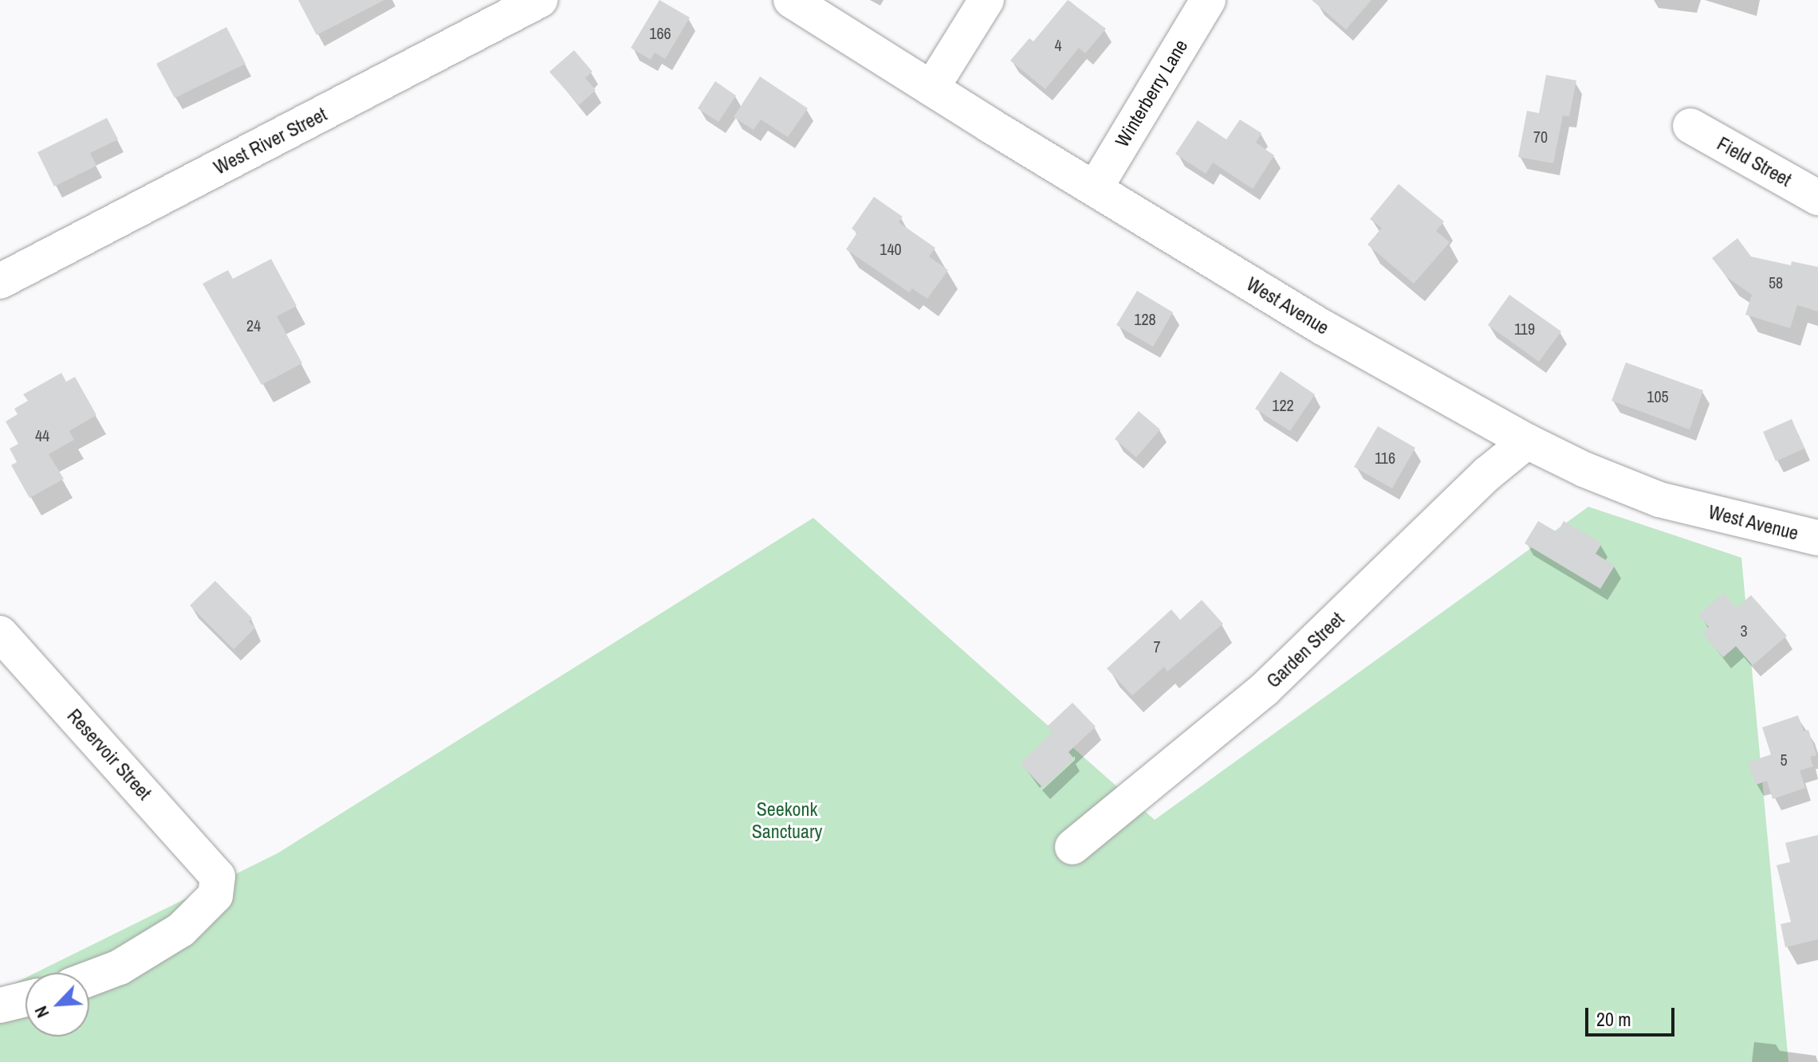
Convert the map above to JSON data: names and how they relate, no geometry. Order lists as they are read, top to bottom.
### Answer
{
  "streets": {
    "street": [
      "Winterberry Lane",
      "West River Street",
      "Field Street",
      "West Avenue",
      "Garden Street",
      "Reservoir Street"
    ]
  },
  "crossings": [
    ["Winterberry Lane", "West Avenue"],
    ["West Avenue", "Garden Street"]
  ],
  "parks": ["Seekonk Sanctuary"],
  "house_numbers": [
    "166",
    "4",
    "70",
    "140",
    "58",
    "128",
    "24",
    "119",
    "105",
    "122",
    "44",
    "116",
    "3",
    "7",
    "5"
  ],
  "scale_bar": "20 m",
  "north": "bottom left"
}
